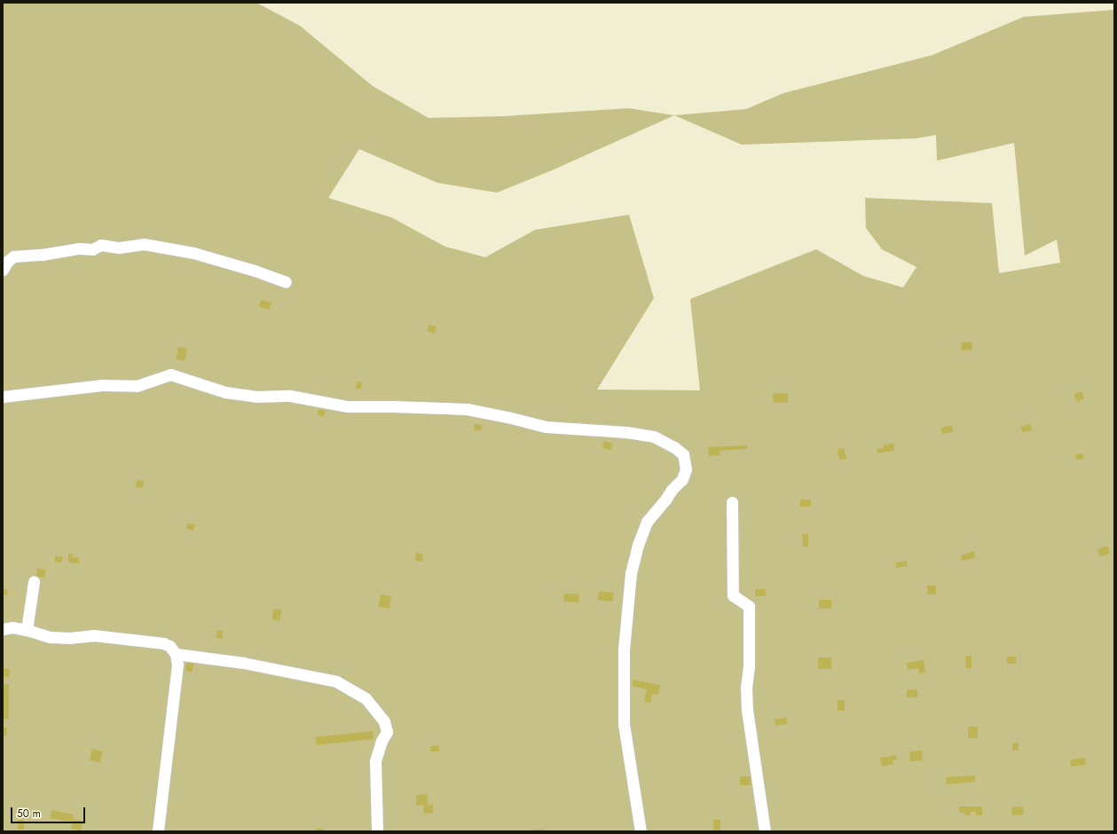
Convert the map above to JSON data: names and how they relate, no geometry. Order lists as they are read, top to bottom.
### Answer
{
  "scale_bar": "50 m"
}
